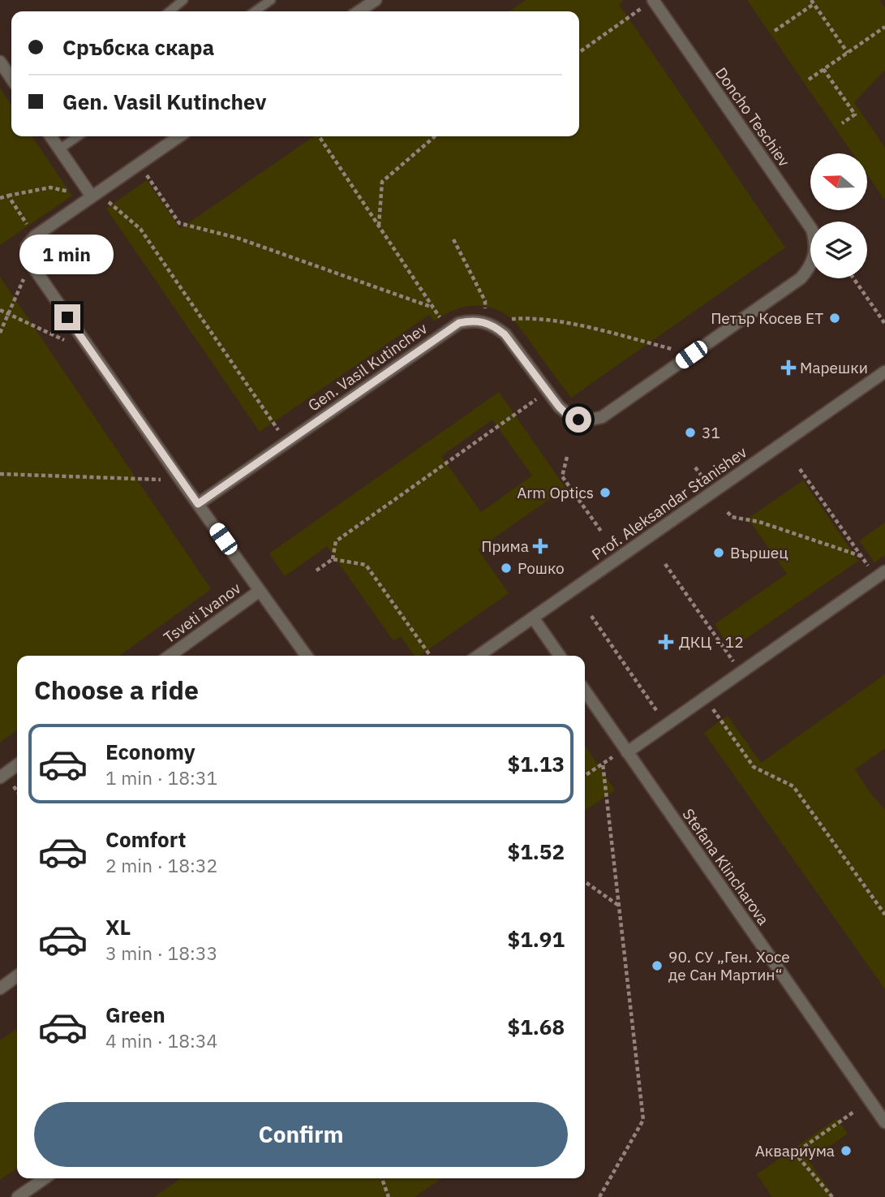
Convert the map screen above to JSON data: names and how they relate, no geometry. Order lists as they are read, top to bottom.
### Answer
{
  "streets": {
    "street": [
      "Doncho Teschiev",
      "Gen. Vasil Kutinchev",
      "Prof. Aleksandar Stanishev",
      "Tsveti Ivanov",
      "Stefana Klincharova"
    ]
  },
  "places": {
    "other": [
      "Петър Косев ЕТ",
      "31",
      "Arm Optics",
      "Вършец",
      "Рошко",
      "90. СУ „Ген. Хосе де Сан Мартин“",
      "Аквариума"
    ],
    "health": ["Марешки", "Прима", "ДКЦ - 12"]
  },
  "north": "left",
  "page": {
    "banner": ["Сръбска скара", "Gen. Vasil Kutinchev"],
    "bubble": "1 min",
    "heading": "Choose a ride",
    "list": [
      {
        "name": "Economy",
        "note": "1 min · 18:31",
        "value": "$1.13"
      },
      {
        "name": "Comfort",
        "note": "2 min · 18:32",
        "value": "$1.52"
      },
      {
        "name": "XL",
        "note": "3 min · 18:33",
        "value": "$1.91"
      },
      {
        "name": "Green",
        "note": "4 min · 18:34",
        "value": "$1.68"
      }
    ],
    "buttons": "Confirm"
  }
}
